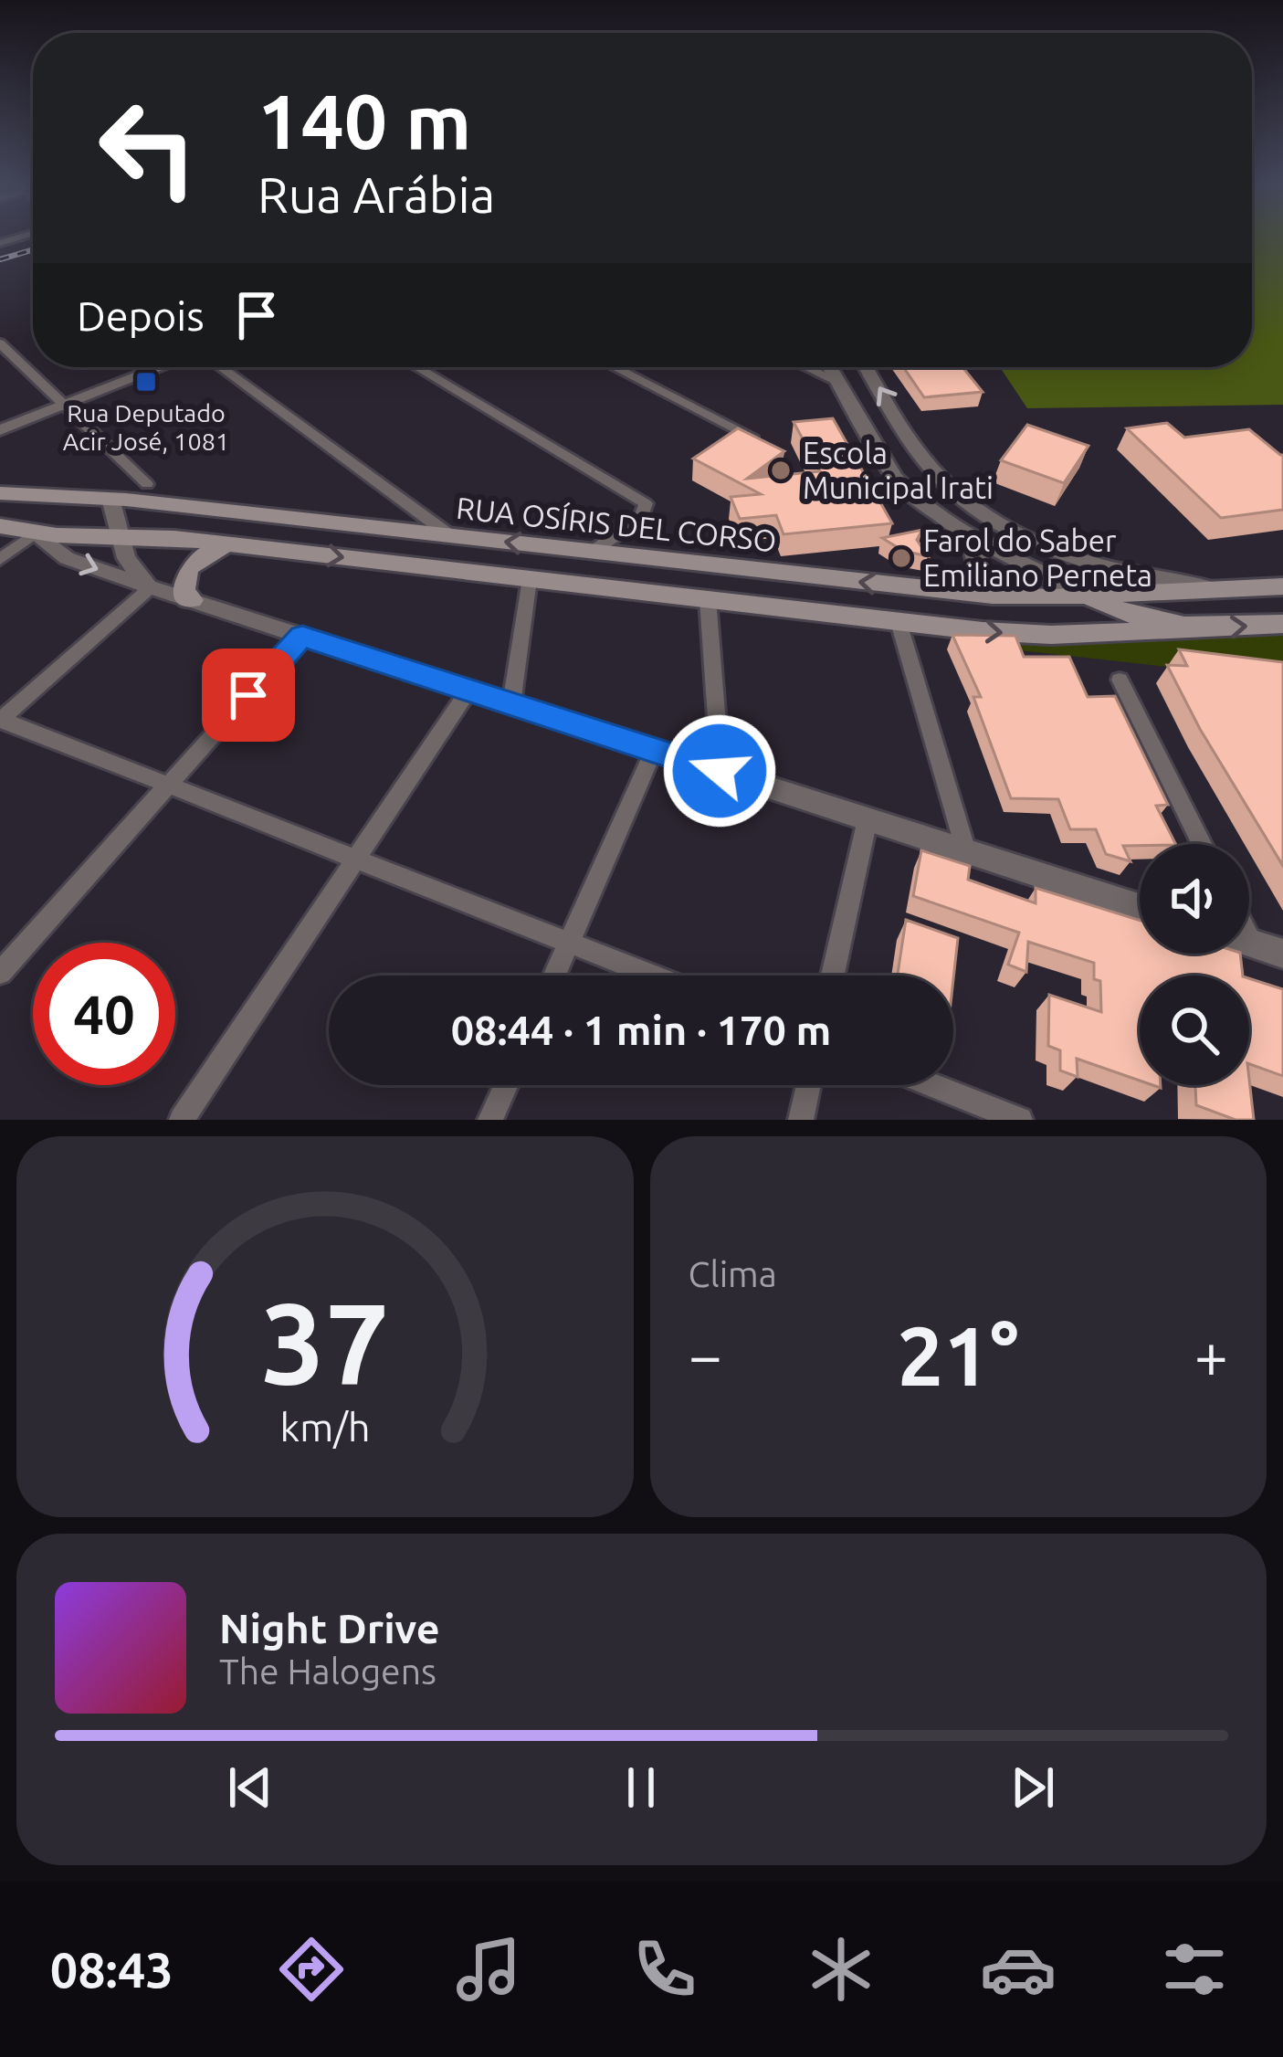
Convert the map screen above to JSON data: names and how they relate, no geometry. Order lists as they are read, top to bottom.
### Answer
{
  "streets": {
    "main road": ["RUA OSÍRIS DEL CORSO"]
  },
  "places": {
    "transit": ["Rua Deputado Acir José, 1081"],
    "other": ["Escola Municipal Irati", "Farol do Saber Emiliano Perneta"]
  },
  "page": {
    "turn": ["140 m", "Rua Arábia"],
    "then": "Depois",
    "limit": "40",
    "trip": "08:44 · 1 min · 170 m",
    "tile": "Clima",
    "heat": ["−", "21°", "+"],
    "song": ["Night Drive", "The Halogens"],
    "tabs": "08:43",
    "gauge": ["37", "km/h"]
  }
}
